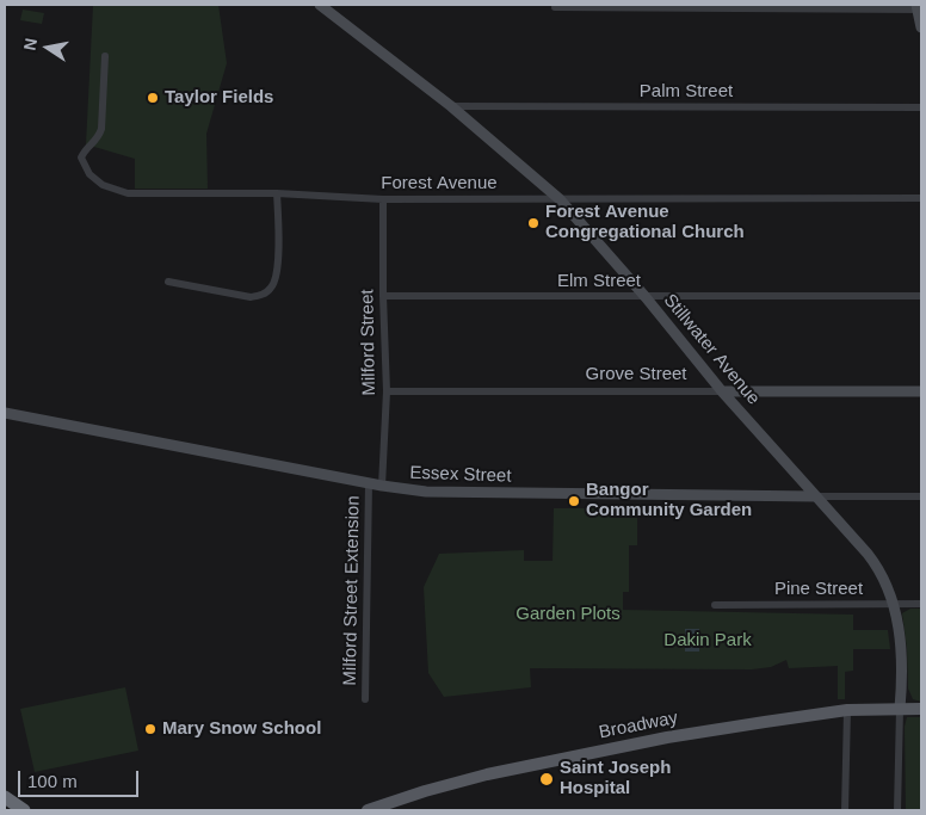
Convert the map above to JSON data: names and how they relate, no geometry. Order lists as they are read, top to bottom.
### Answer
{
  "streets": {
    "main road": ["Broadway"],
    "street": [
      "Palm Street",
      "Forest Avenue",
      "Elm Street",
      "Milford Street",
      "Stillwater Avenue",
      "Grove Street",
      "Essex Street",
      "Pine Street",
      "Milford Street Extension"
    ]
  },
  "crossings": [
    ["Palm Street", "Stillwater Avenue"],
    ["Forest Avenue", "Milford Street"],
    ["Forest Avenue", "Stillwater Avenue"],
    ["Elm Street", "Milford Street"],
    ["Elm Street", "Stillwater Avenue"],
    ["Milford Street", "Grove Street"],
    ["Milford Street", "Essex Street"],
    ["Stillwater Avenue", "Grove Street"],
    ["Stillwater Avenue", "Essex Street"],
    ["Stillwater Avenue", "Pine Street"],
    ["Stillwater Avenue", "Broadway"],
    ["Essex Street", "Milford Street Extension"]
  ],
  "parks": ["Garden Plots", "Dakin Park"],
  "places": [
    "Taylor Fields",
    "Forest Avenue Congregational Church",
    "Bangor Community Garden",
    "Mary Snow School",
    "Saint Joseph Hospital"
  ],
  "scale_bar": "100 m",
  "north": "left"
}
